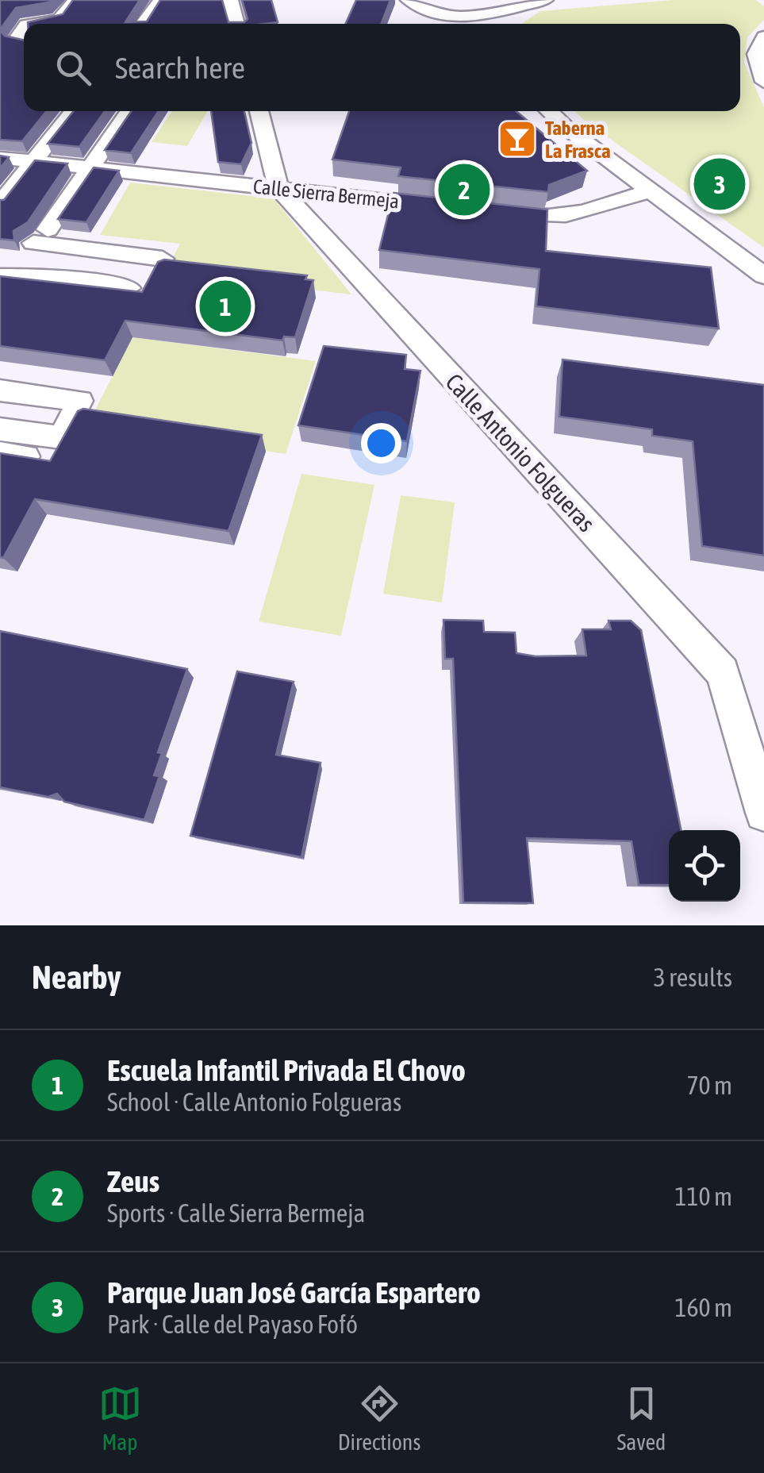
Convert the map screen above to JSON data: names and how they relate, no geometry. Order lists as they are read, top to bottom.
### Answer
{
  "streets": {
    "street": ["Calle Sierra Bermeja", "Calle Antonio Folgueras"]
  },
  "crossings": [
    ["Calle Sierra Bermeja", "Calle Antonio Folgueras"]
  ],
  "places": {
    "bar": ["Taberna La Frasca"]
  },
  "page": {
    "search": "Search here",
    "pins": ["3", "2", "1"],
    "heading": ["Nearby", "3 results"],
    "list": [
      {
        "mark": "1",
        "name": "Escuela Infantil Privada El Chovo",
        "note": "School · Calle Antonio Folgueras",
        "value": "70 m"
      },
      {
        "mark": "2",
        "name": "Zeus",
        "note": "Sports · Calle Sierra Bermeja",
        "value": "110 m"
      },
      {
        "mark": "3",
        "name": "Parque Juan José García Espartero",
        "note": "Park · Calle del Payaso Fofó",
        "value": "160 m"
      }
    ],
    "nav": ["Map", "Directions", "Saved"]
  }
}
